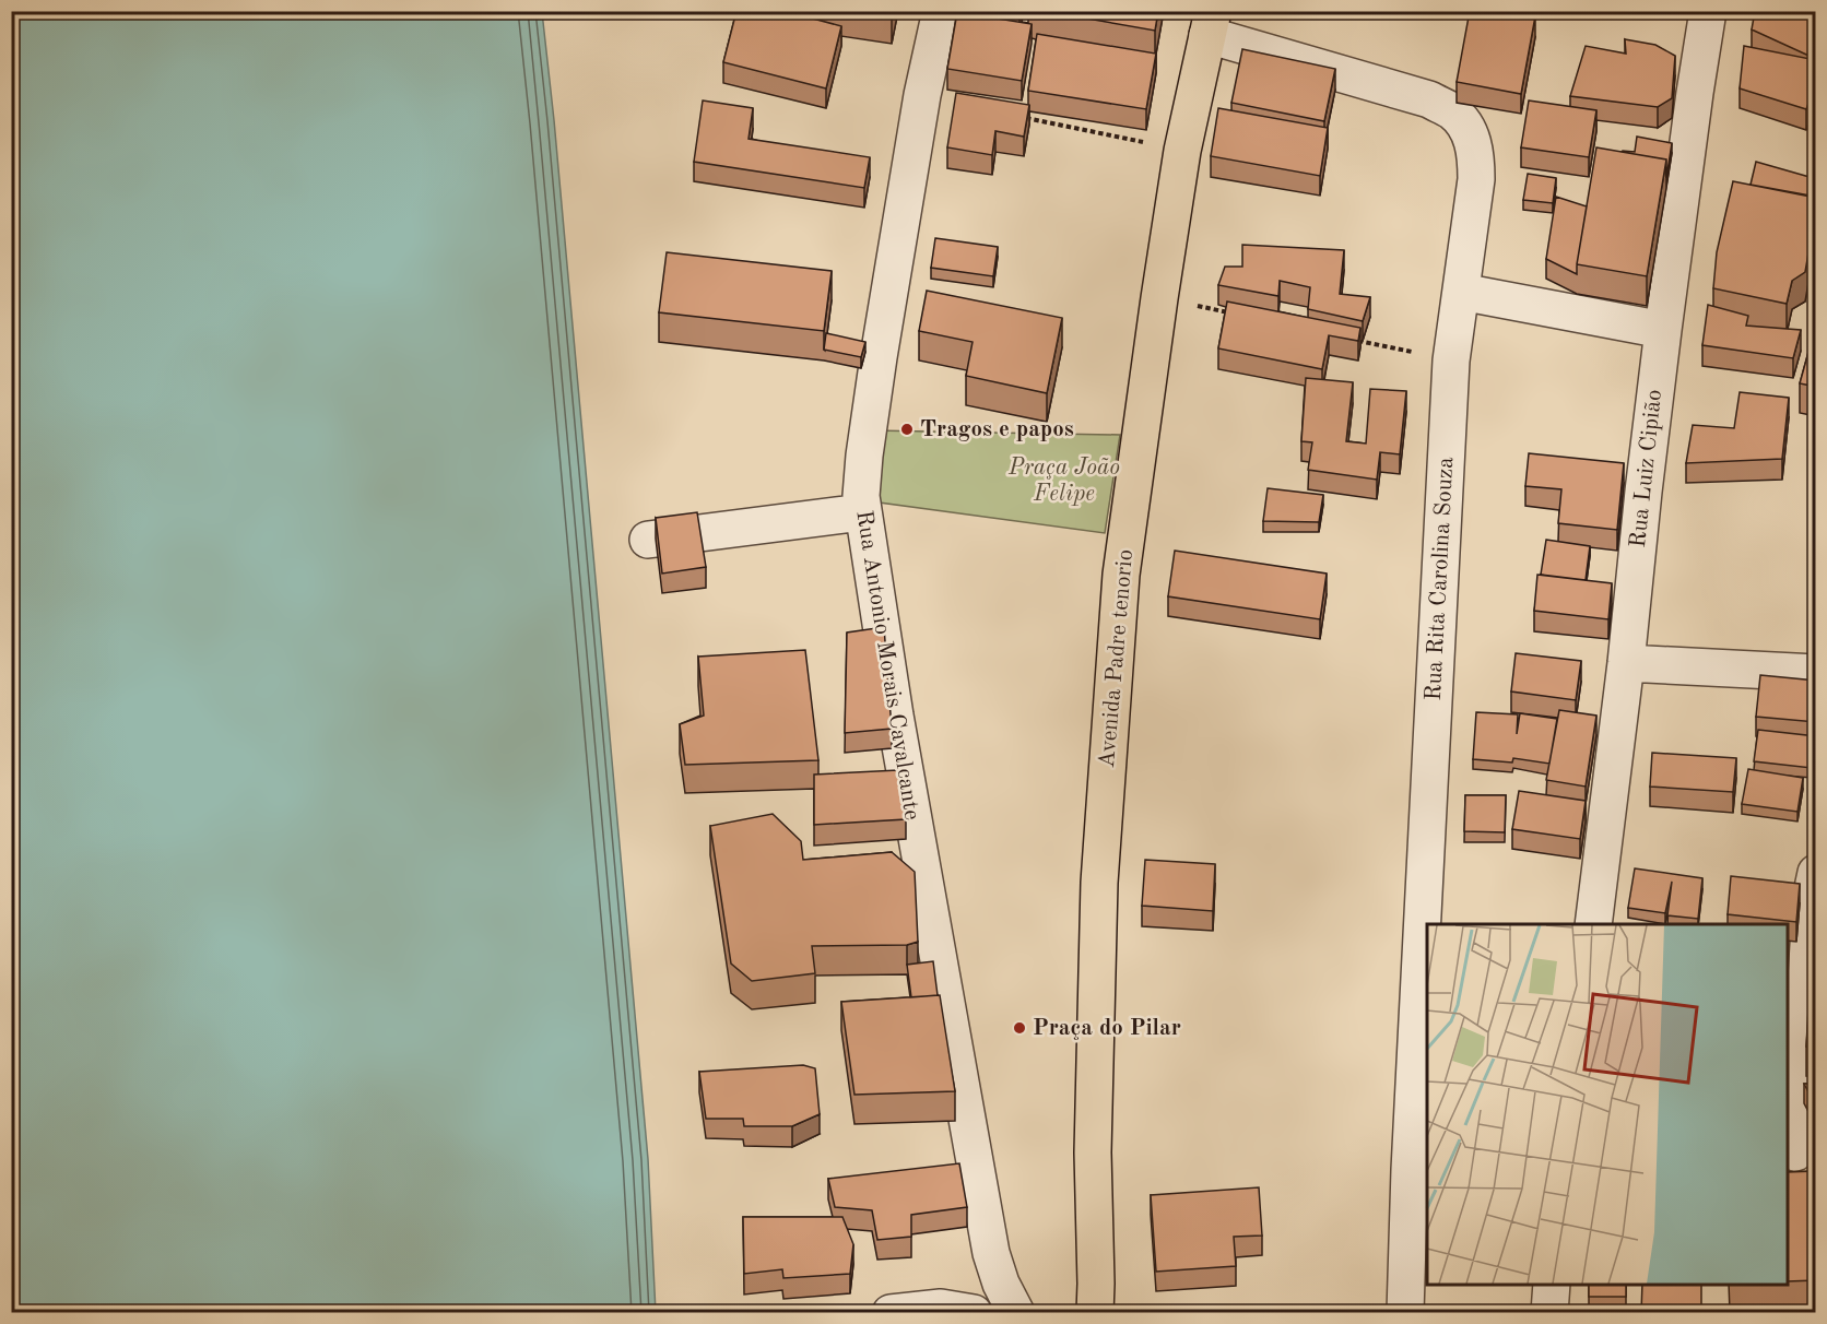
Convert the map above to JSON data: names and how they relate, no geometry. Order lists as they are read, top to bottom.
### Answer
{
  "streets": {
    "main road": ["Avenida Padre tenorio"],
    "street": ["Rua Luiz Cipião", "Rua Rita Carolina Souza", "Rua Antonio Morais Cavalcante"]
  },
  "crossings": [
    ["Rua Rita Carolina Souza", "Avenida Padre tenorio"]
  ],
  "parks": ["Praça João Felipe"],
  "places": ["Tragos e papos", "Praça do Pilar"]
}
